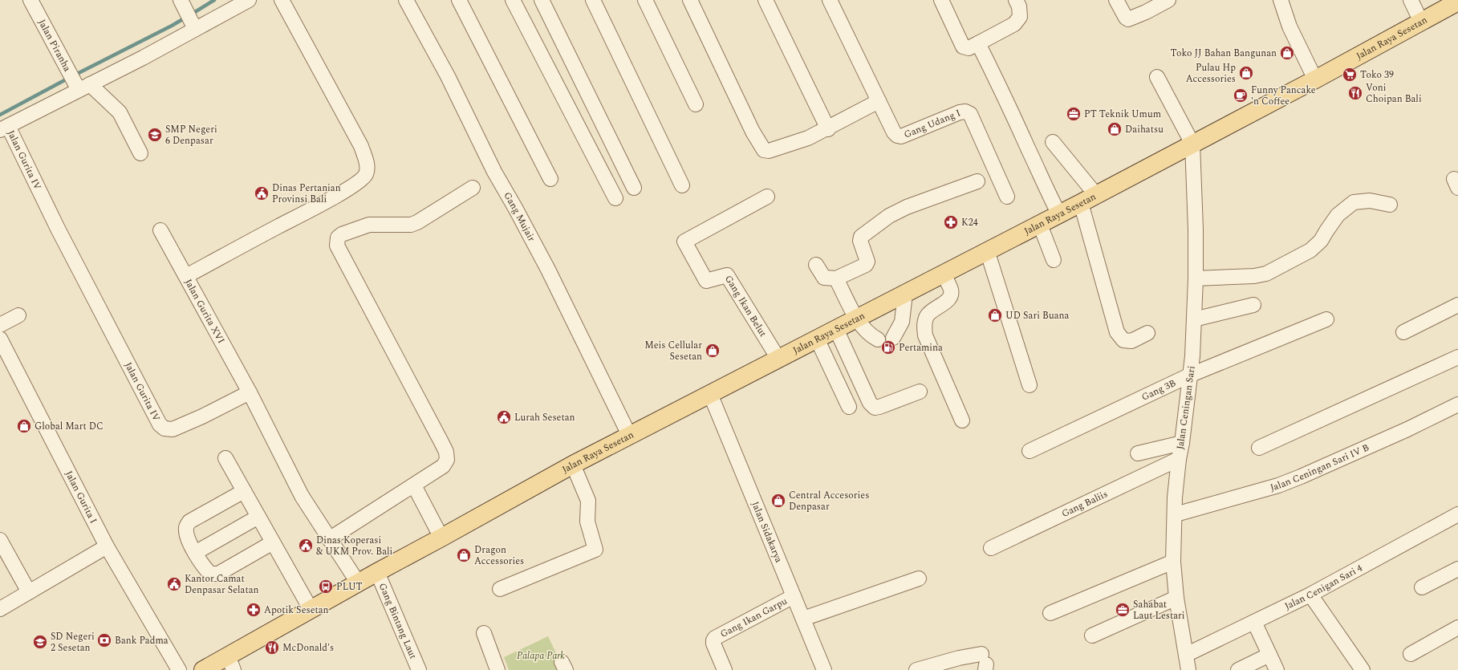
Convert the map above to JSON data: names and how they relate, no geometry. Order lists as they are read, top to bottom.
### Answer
{
  "streets": {
    "main road": ["Jalan Raya Sesetan"],
    "street": [
      "Jalan Piranha",
      "Gang Udang I",
      "Jalan Gurita IV",
      "Gang Mujair",
      "Gang Ikan Belut",
      "Jalan Gurita XVI",
      "Gang 3B",
      "Jalan Ceningan Sari",
      "Jalan Ceningan Sari IV B",
      "Jalan Gurita I",
      "Gang Baliis",
      "Jalan Sidakarya",
      "Jalan Cenigan Sari 4",
      "Gang Ikan Garpu",
      "Gang Bintang Laut"
    ]
  },
  "crossings": [
    ["Jalan Raya Sesetan", "Gang Mujair"],
    ["Jalan Raya Sesetan", "Gang Ikan Belut"],
    ["Jalan Raya Sesetan", "Jalan Ceningan Sari"],
    ["Jalan Raya Sesetan", "Jalan Sidakarya"],
    ["Jalan Raya Sesetan", "Gang Bintang Laut"],
    ["Jalan Piranha", "Jalan Gurita IV"],
    ["Jalan Gurita IV", "Jalan Gurita XVI"],
    ["Gang 3B", "Jalan Ceningan Sari"],
    ["Jalan Ceningan Sari", "Jalan Ceningan Sari IV B"],
    ["Jalan Ceningan Sari", "Gang Baliis"],
    ["Jalan Ceningan Sari", "Jalan Cenigan Sari 4"],
    ["Jalan Sidakarya", "Gang Ikan Garpu"]
  ],
  "parks": ["Palapa Park"],
  "places": {
    "shop": [
      "Toko JJ Bahan Bangunan",
      "Pulau Hp Accessories",
      "Daihatsu",
      "UD Sari Buana",
      "Meis Cellular Sesetan",
      "Global Mart DC",
      "Central Accesories Denpasar",
      "Dragon Accessories"
    ],
    "supermarket": ["Toko 39"],
    "restaurant": ["Voni Choipan Bali", "McDonald's"],
    "cafe": ["Funny Pancake 'n Coffee"],
    "office": ["PT Teknik Umum", "Sahabat Laut Lestari"],
    "school or university": ["SMP Negeri 6 Denpasar", "SD Negeri 2 Sesetan"],
    "public building": [
      "Dinas Pertanian Provinsi Bali",
      "Lurah Sesetan",
      "Dinas Koperasi & UKM Prov. Bali",
      "Kantor Camat Denpasar Selatan"
    ],
    "pharmacy": ["K24", "Apotik Sesetan"],
    "fuel station": ["Pertamina"],
    "bus stop": ["PLUT"],
    "bank": ["Bank Padma"]
  }
}
